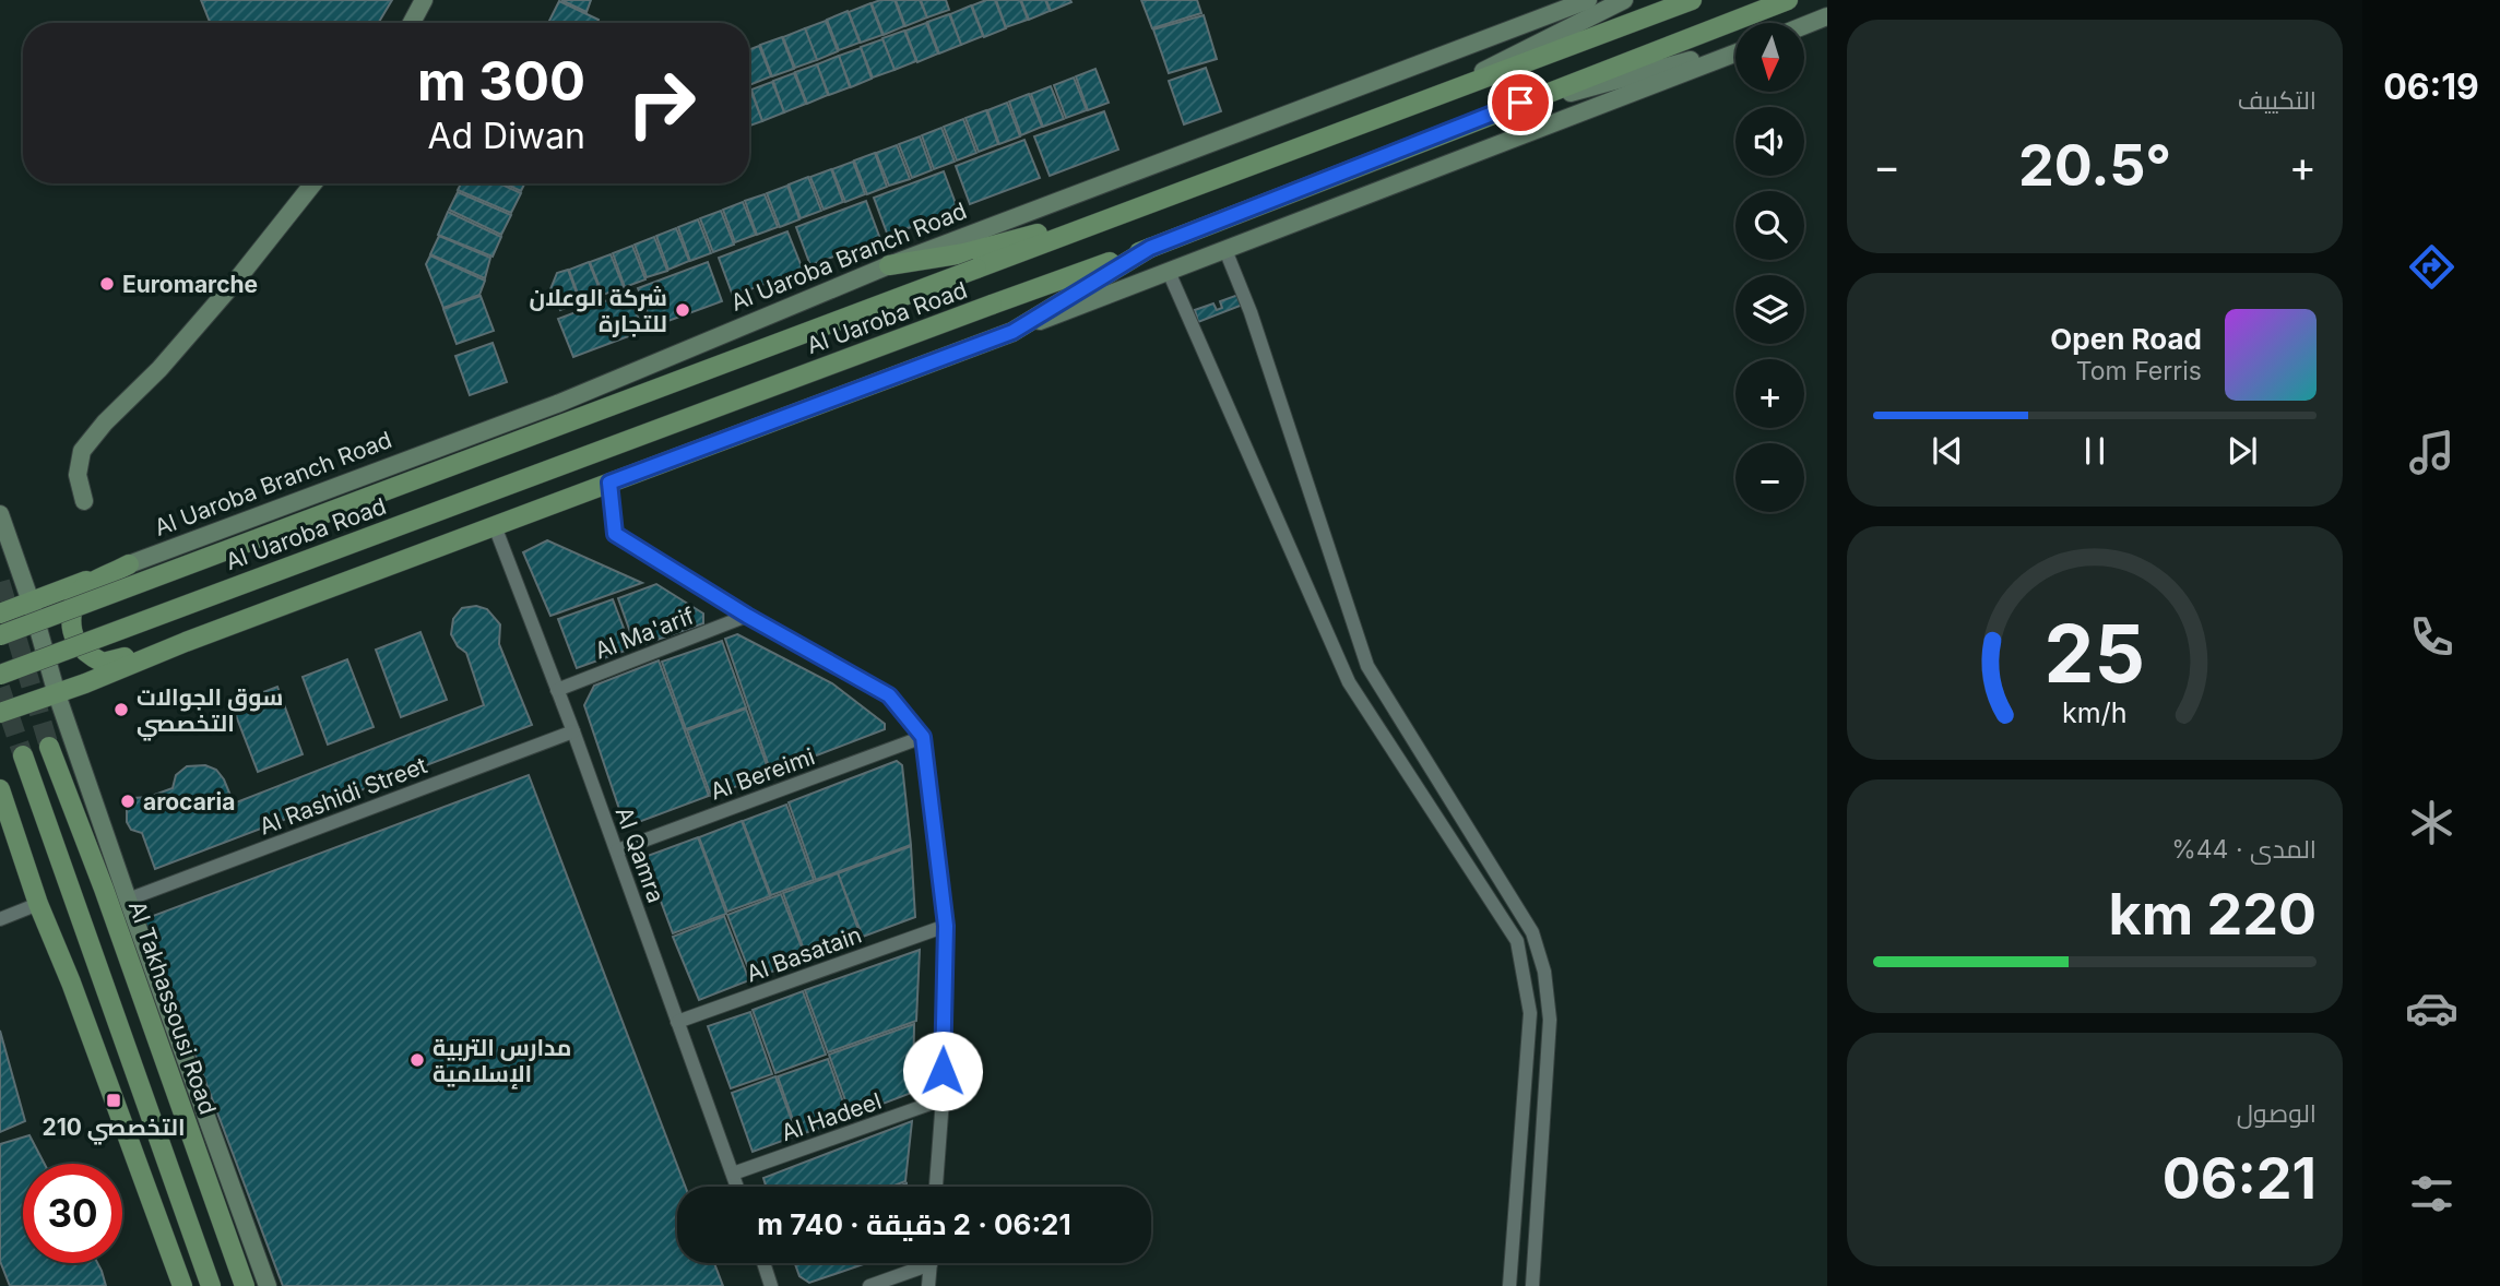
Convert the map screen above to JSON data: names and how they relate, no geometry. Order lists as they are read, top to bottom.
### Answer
{
  "streets": {
    "main road": ["Al Uaroba Road", "Al Takhassousi Road"],
    "street": [
      "Al Uaroba Branch Road",
      "Al Ma'arif",
      "Al Bereimi",
      "Al Rashidi Street",
      "Al Qamra",
      "Al Basatain",
      "Al Hadeel"
    ]
  },
  "crossings": [
    ["Al Ma'arif", "Al Qamra"],
    ["Al Bereimi", "Al Qamra"],
    ["Al Rashidi Street", "Al Qamra"],
    ["Al Qamra", "Al Basatain"],
    ["Al Qamra", "Al Hadeel"]
  ],
  "places": {
    "other": [
      "Euromarche",
      "شركة الوعلان للتجارة",
      "سوق الجوالات التخصصي",
      "arocaria",
      "مدارس التربية الإسلامية"
    ],
    "transit": ["التخصصي 210"]
  },
  "north": "bottom",
  "page": {
    "tabs": "06:19",
    "tile": [
      "التكييف",
      ["المدى · 44%", "220 km"],
      ["الوصول", "06:21"]
    ],
    "map_buttons": ["+", "−"],
    "turn": ["300 m", "Ad Diwan"],
    "heat": ["−", "20.5°", "+"],
    "song": ["Open Road", "Tom Ferris"],
    "limit": "30",
    "trip": "06:21 · 2 دقيقة · 740 m",
    "gauge": ["25", "km/h"]
  }
}
